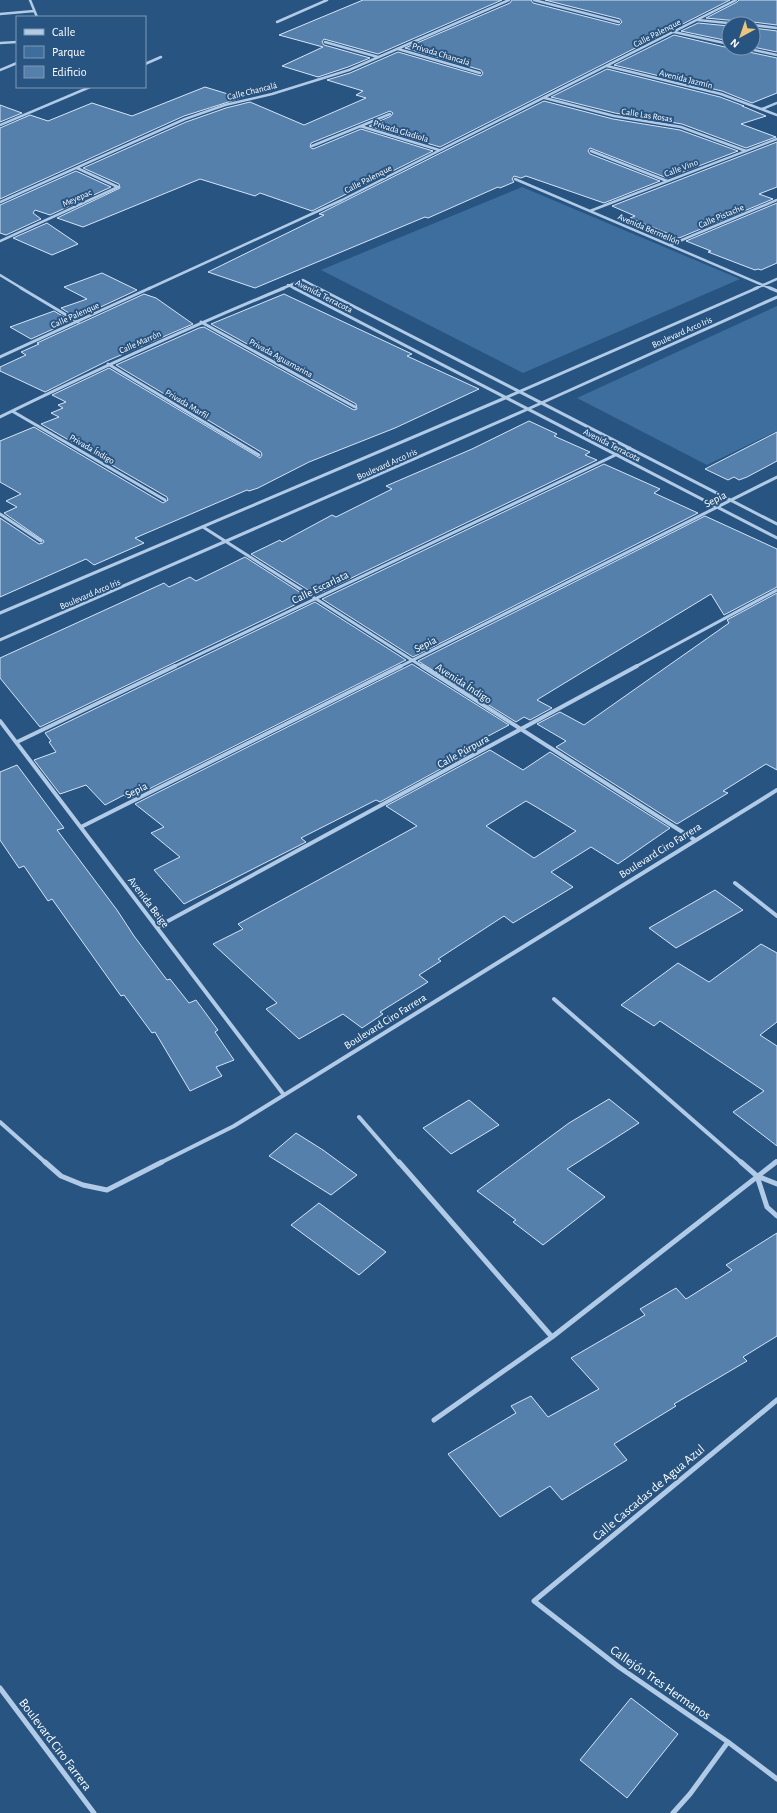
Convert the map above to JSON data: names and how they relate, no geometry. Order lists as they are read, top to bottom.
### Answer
{
  "streets": {
    "street": [
      "Calle Palenque",
      "Privada Chancalá",
      "Avenida Jazmín",
      "Calle Chancalá",
      "Calle Las Rosas",
      "Privada Gladiola",
      "Calle Vino",
      "Meyepac",
      "Calle Pistache",
      "Avenida Bermellón",
      "Avenida Terracota",
      "Boulevard Arco Iris",
      "Calle Marrón",
      "Privada Aguamarina",
      "Privada Marfil",
      "Privada Índigo",
      "Sepia",
      "Calle Escarlata",
      "Avenida Índigo",
      "Calle Púrpura",
      "Boulevard Ciro Farrera",
      "Avenida Beige",
      "Calle Cascadas de Agua Azul",
      "Callejón Tres Hermanos"
    ]
  },
  "crossings": [
    ["Calle Palenque", "Avenida Jazmín"],
    ["Calle Palenque", "Calle Las Rosas"],
    ["Calle Palenque", "Privada Gladiola"],
    ["Privada Chancalá", "Calle Chancalá"],
    ["Calle Chancalá", "Meyepac"],
    ["Calle Las Rosas", "Calle Vino"],
    ["Calle Vino", "Avenida Bermellón"],
    ["Calle Pistache", "Avenida Bermellón"],
    ["Avenida Bermellón", "Boulevard Arco Iris"],
    ["Avenida Terracota", "Boulevard Arco Iris"],
    ["Avenida Terracota", "Calle Marrón"],
    ["Avenida Terracota", "Sepia"],
    ["Avenida Terracota", "Calle Escarlata"],
    ["Boulevard Arco Iris", "Avenida Índigo"],
    ["Calle Marrón", "Privada Aguamarina"],
    ["Calle Marrón", "Privada Marfil"],
    ["Calle Marrón", "Privada Índigo"],
    ["Sepia", "Avenida Índigo"],
    ["Sepia", "Avenida Beige"],
    ["Calle Escarlata", "Avenida Índigo"],
    ["Calle Escarlata", "Avenida Beige"],
    ["Avenida Índigo", "Calle Púrpura"],
    ["Avenida Índigo", "Boulevard Ciro Farrera"],
    ["Calle Púrpura", "Avenida Beige"],
    ["Boulevard Ciro Farrera", "Avenida Beige"],
    ["Calle Cascadas de Agua Azul", "Callejón Tres Hermanos"]
  ],
  "legend": ["Calle", "Parque", "Edificio"],
  "north": "bottom left"
}
